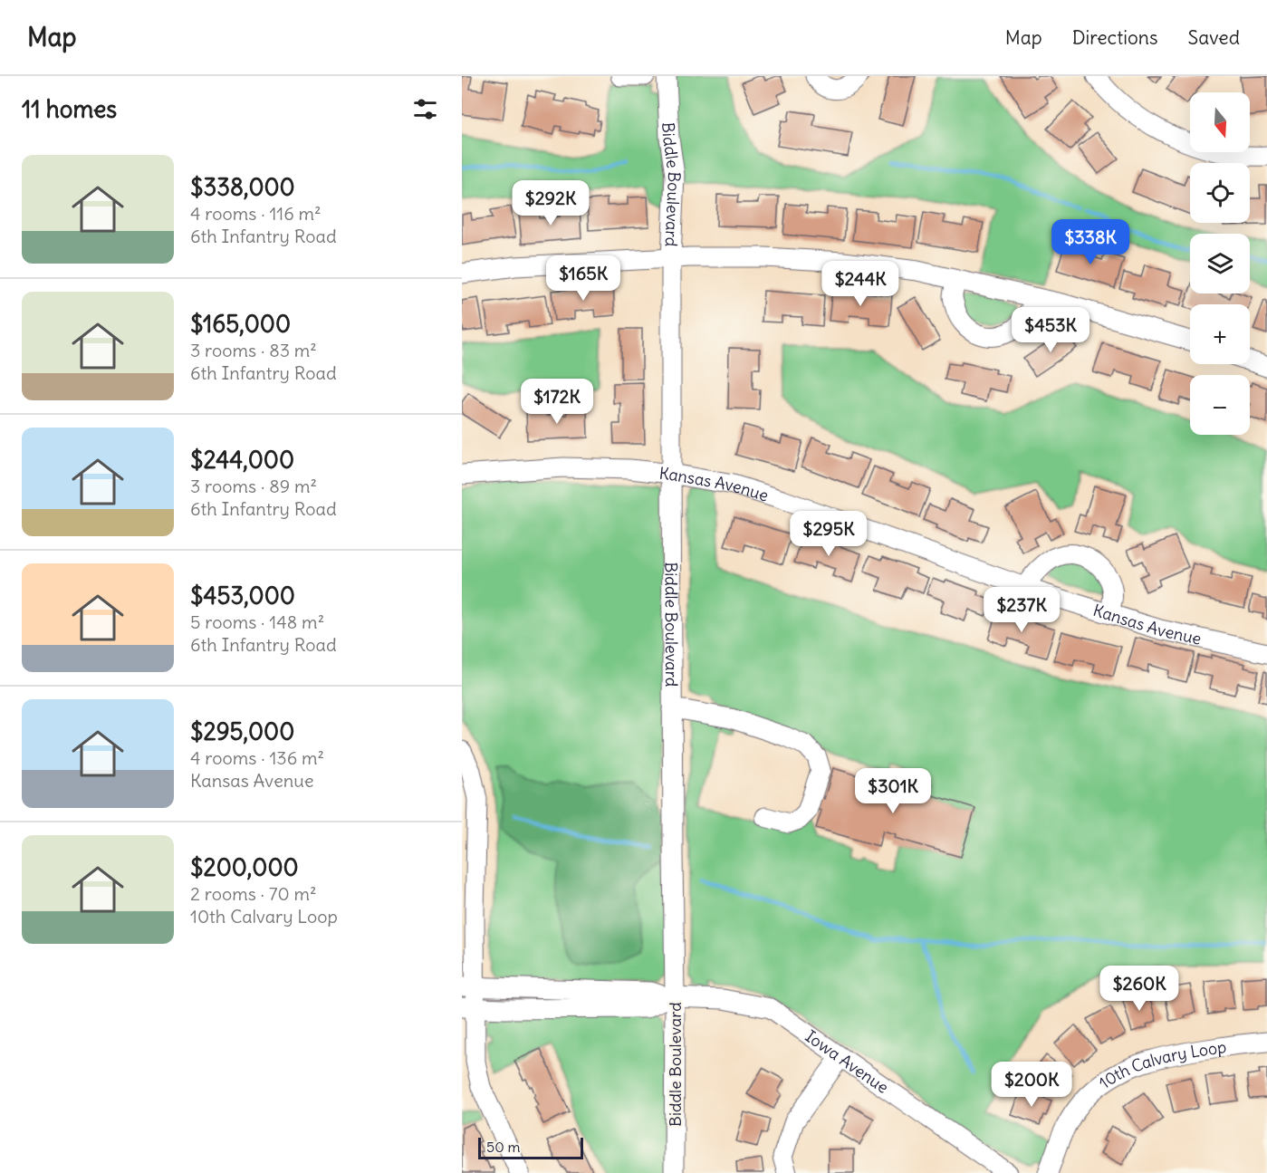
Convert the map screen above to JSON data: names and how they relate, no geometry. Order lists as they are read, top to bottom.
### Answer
{
  "streets": {
    "street": [
      "Biddle Boulevard",
      "Kansas Avenue",
      "Iowa Avenue",
      "10th Calvary Loop"
    ]
  },
  "crossings": [
    ["Biddle Boulevard", "Kansas Avenue"],
    ["Biddle Boulevard", "Iowa Avenue"]
  ],
  "scale_bar": "50 m",
  "north": "bottom",
  "page": {
    "header": "Map",
    "nav": ["Map", "Directions", "Saved"],
    "heading": "11 homes",
    "map_buttons": ["+", "−"],
    "list": [
      {
        "name": "$338,000",
        "note": "4 rooms · 116 m² · 6th Infantry Road"
      },
      {
        "name": "$165,000",
        "note": "3 rooms · 83 m² · 6th Infantry Road"
      },
      {
        "name": "$244,000",
        "note": "3 rooms · 89 m² · 6th Infantry Road"
      },
      {
        "name": "$453,000",
        "note": "5 rooms · 148 m² · 6th Infantry Road"
      },
      {
        "name": "$295,000",
        "note": "4 rooms · 136 m² · Kansas Avenue"
      },
      {
        "name": "$200,000",
        "note": "2 rooms · 70 m² · 10th Calvary Loop"
      }
    ],
    "price": [
      "$292K",
      "$338K",
      "$165K",
      "$244K",
      "$453K",
      "$172K",
      "$295K",
      "$237K",
      "$301K",
      "$260K",
      "$200K"
    ],
    "scale": "50 m"
  }
}
